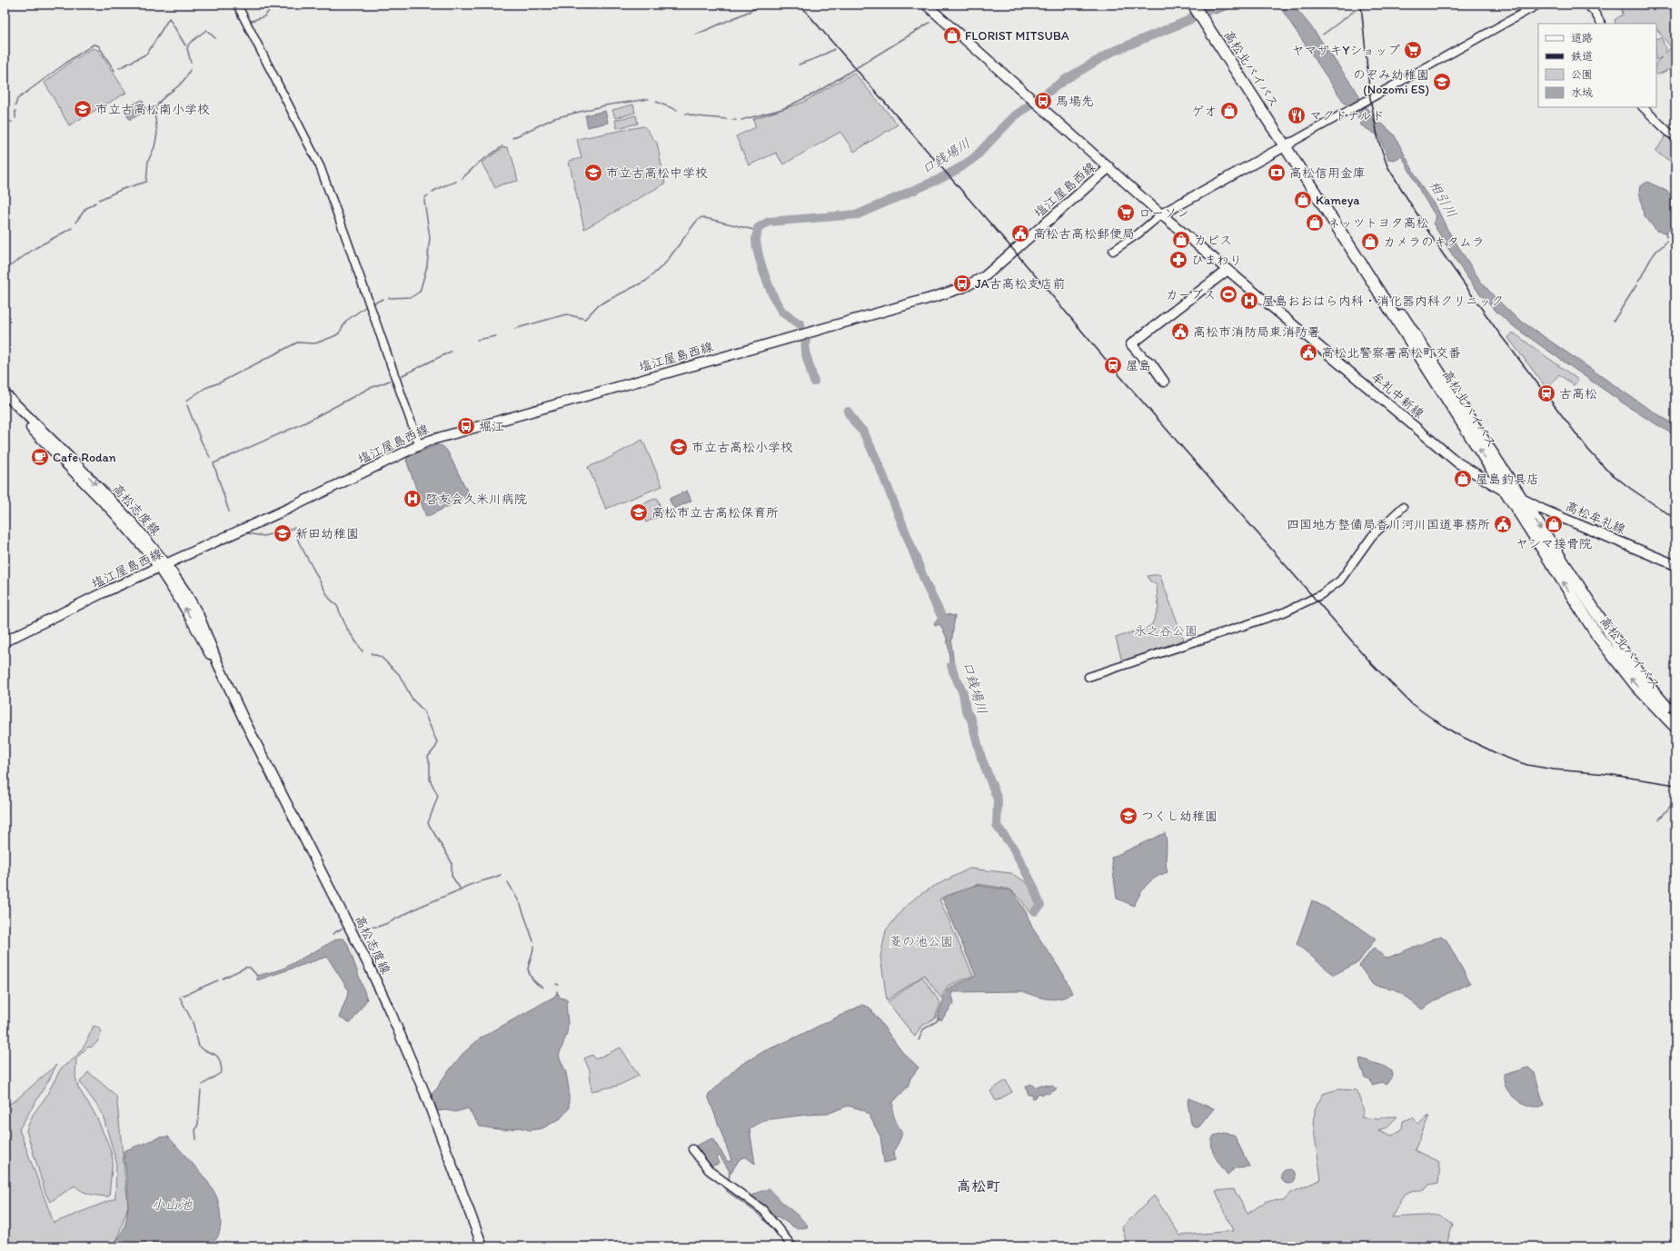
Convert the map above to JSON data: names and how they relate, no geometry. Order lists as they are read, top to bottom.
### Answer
{
  "streets": {
    "highway": ["高松北バイパス"],
    "main road": [
      "塩江屋島西線",
      "牟礼中新線",
      "高松志度線",
      "高松牟礼線"
    ]
  },
  "crossings": [
    ["高松北バイパス", "牟礼中新線"],
    ["高松北バイパス", "高松牟礼線"],
    ["塩江屋島西線", "高松志度線"],
    ["牟礼中新線", "高松牟礼線"]
  ],
  "districts": ["高松町"],
  "water": ["口銭場川", "相引川", "小山池"],
  "parks": ["永之谷公園", "菱の池公園"],
  "places": {
    "shop": [
      "FLORIST MITSUBA",
      "ゲオ",
      "Kameya",
      "ネッツトヨタ高松",
      "カピス",
      "カメラのキタムラ",
      "屋島釣具店",
      "ヤシマ接骨院"
    ],
    "supermarket": ["ヤマザキYショップ", "ローソン"],
    "school or university": [
      "のぞみ幼稚園 (Nozomi ES)",
      "市立古高松南小学校",
      "市立古高松中学校",
      "市立古高松小学校",
      "高松市立古高松保育所",
      "新田幼稚園",
      "つくし幼稚園"
    ],
    "bus stop": ["馬場先", "JA古高松支店前", "堀江"],
    "restaurant": ["マクドナルド"],
    "bank": ["高松信用金庫"],
    "public building": [
      "高松古高松郵便局",
      "高松市消防局東消防署",
      "高松北警察署高松町交番",
      "四国地方整備局香川河川国道事務所"
    ],
    "pharmacy": ["ひまわり"],
    "sports": ["カーブス"],
    "hospital": ["屋島おおはら内科・消化器内科クリニック", "啓友会久米川病院"],
    "station": ["屋島", "古高松"],
    "cafe": ["Cafe Rodan"]
  },
  "legend": [
    "道路",
    "鉄道",
    "公園",
    "水域"
  ]
}
